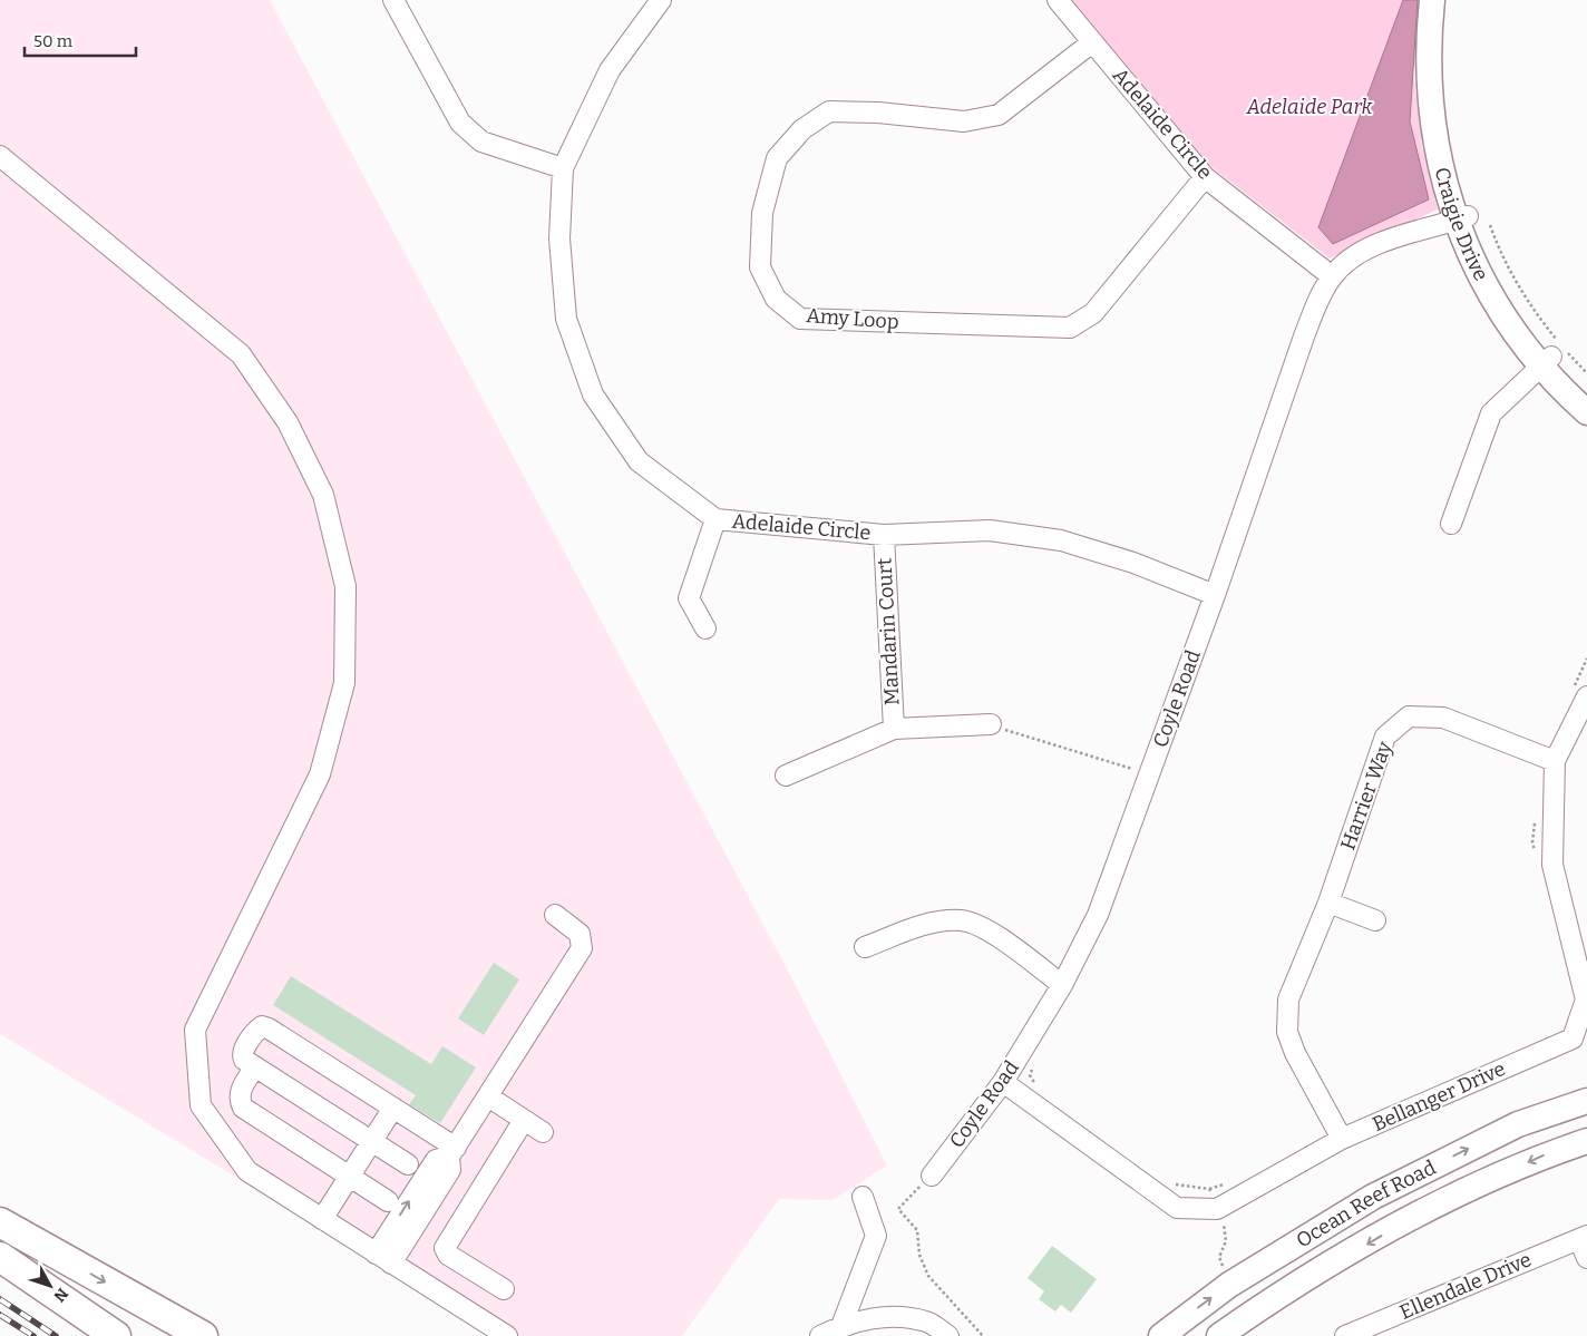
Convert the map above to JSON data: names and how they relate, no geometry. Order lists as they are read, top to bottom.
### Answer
{
  "streets": {
    "main road": ["Craigie Drive", "Ocean Reef Road"],
    "street": [
      "Adelaide Circle",
      "Amy Loop",
      "Mandarin Court",
      "Coyle Road",
      "Harrier Way",
      "Bellanger Drive",
      "Ellendale Drive"
    ]
  },
  "crossings": [
    ["Adelaide Circle", "Amy Loop"],
    ["Adelaide Circle", "Mandarin Court"],
    ["Adelaide Circle", "Coyle Road"],
    ["Craigie Drive", "Coyle Road"],
    ["Harrier Way", "Bellanger Drive"]
  ],
  "parks": ["Adelaide Park"],
  "scale_bar": "50 m",
  "north": "bottom right"
}
